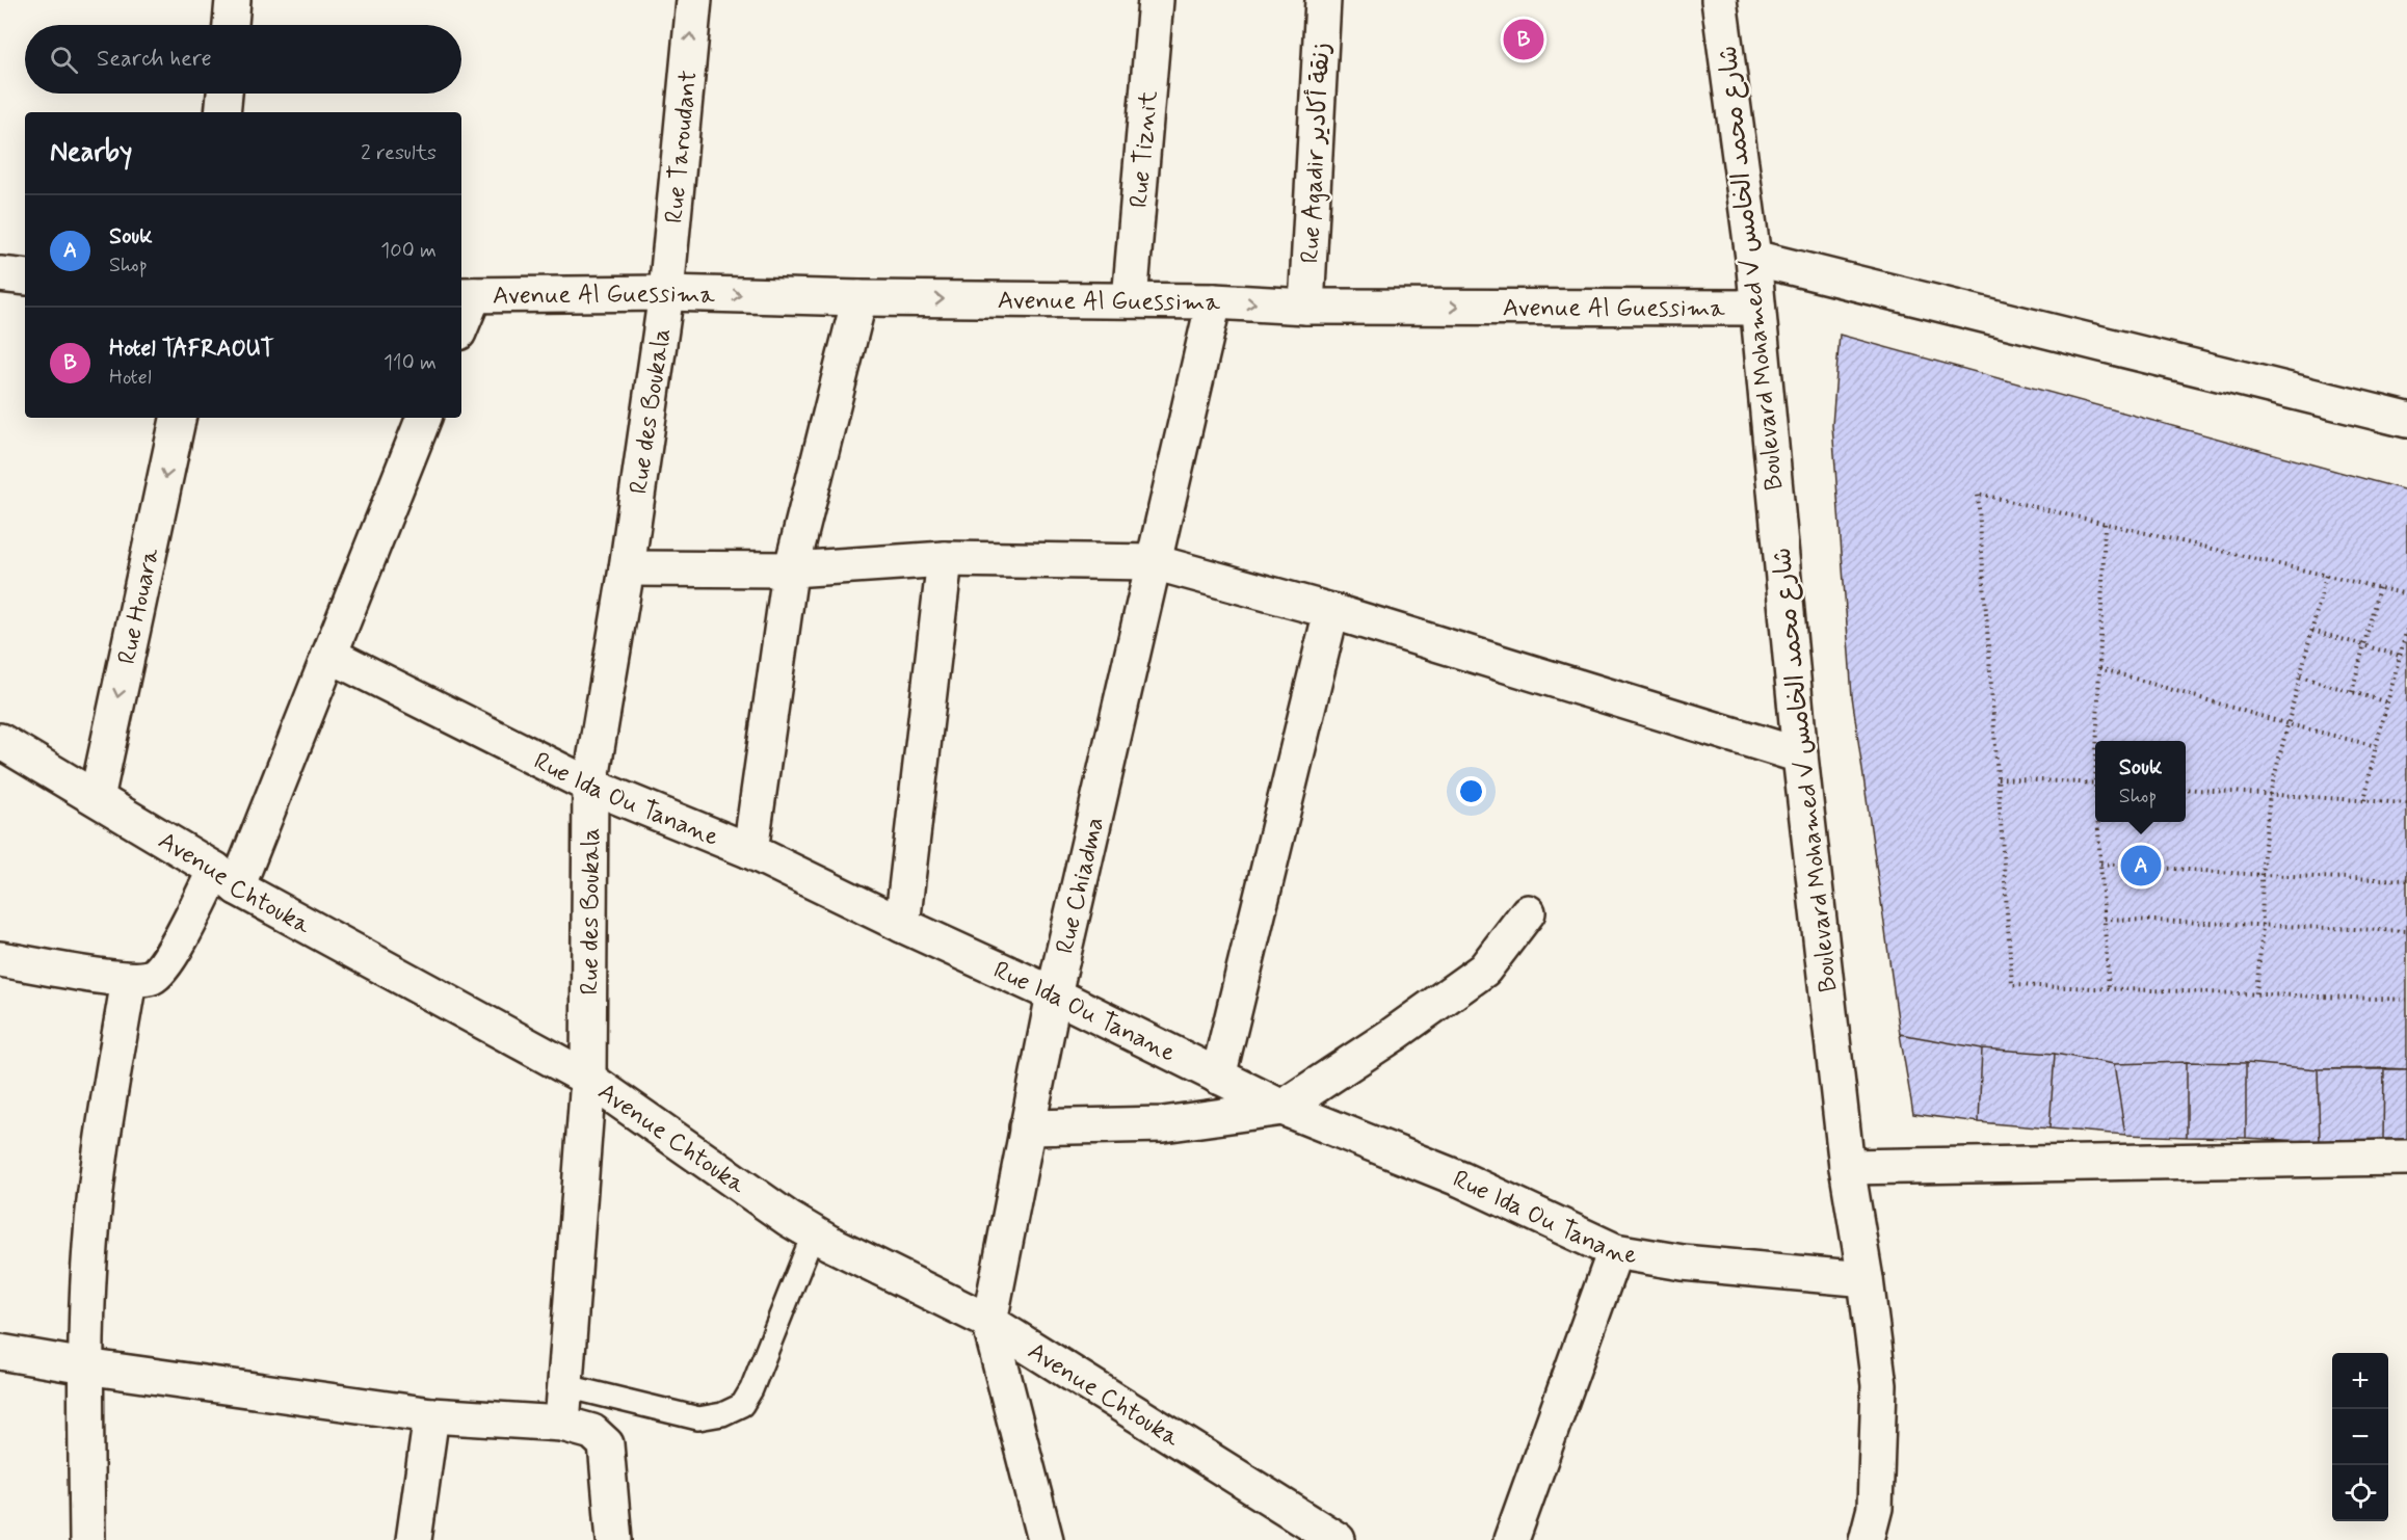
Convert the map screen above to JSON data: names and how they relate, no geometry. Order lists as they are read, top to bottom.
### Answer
{
  "streets": {
    "street": [
      "Rue Taroudant",
      "Rue Tiznit",
      "Rue Agadir زنقة أكادير",
      "Boulevard Mohamed V شارع محمد الخامس",
      "Avenue Al Guessima",
      "Rue des Boukala",
      "Rue Houara",
      "Rue Ida Ou Tanane",
      "Avenue Chtouka",
      "Rue Chiadma"
    ]
  },
  "crossings": [
    ["Rue Taroudant", "Avenue Al Guessima"],
    ["Rue Taroudant", "Rue des Boukala"],
    ["Rue Tiznit", "Avenue Al Guessima"],
    ["Rue Agadir زنقة أكادير", "Avenue Al Guessima"],
    ["Boulevard Mohamed V شارع محمد الخامس", "Avenue Al Guessima"],
    ["Boulevard Mohamed V شارع محمد الخامس", "Rue Ida Ou Tanane"],
    ["Avenue Al Guessima", "Rue des Boukala"],
    ["Avenue Al Guessima", "Rue Chiadma"],
    ["Rue des Boukala", "Rue Ida Ou Tanane"],
    ["Rue des Boukala", "Avenue Chtouka"],
    ["Rue Houara", "Avenue Chtouka"],
    ["Rue Ida Ou Tanane", "Rue Chiadma"],
    ["Avenue Chtouka", "Rue Chiadma"]
  ],
  "one_way": ["Rue Taroudant"],
  "page": {
    "pins": ["B", "A"],
    "search": "Search here",
    "heading": ["Nearby", "2 results"],
    "list": [
      {
        "mark": "A",
        "name": "Souk",
        "note": "Shop",
        "value": "100 m"
      },
      {
        "mark": "B",
        "name": "Hotel TAFRAOUT",
        "note": "Hotel",
        "value": "110 m"
      }
    ],
    "popup": ["Souk", "Shop"],
    "map_buttons": ["+", "−"]
  }
}
